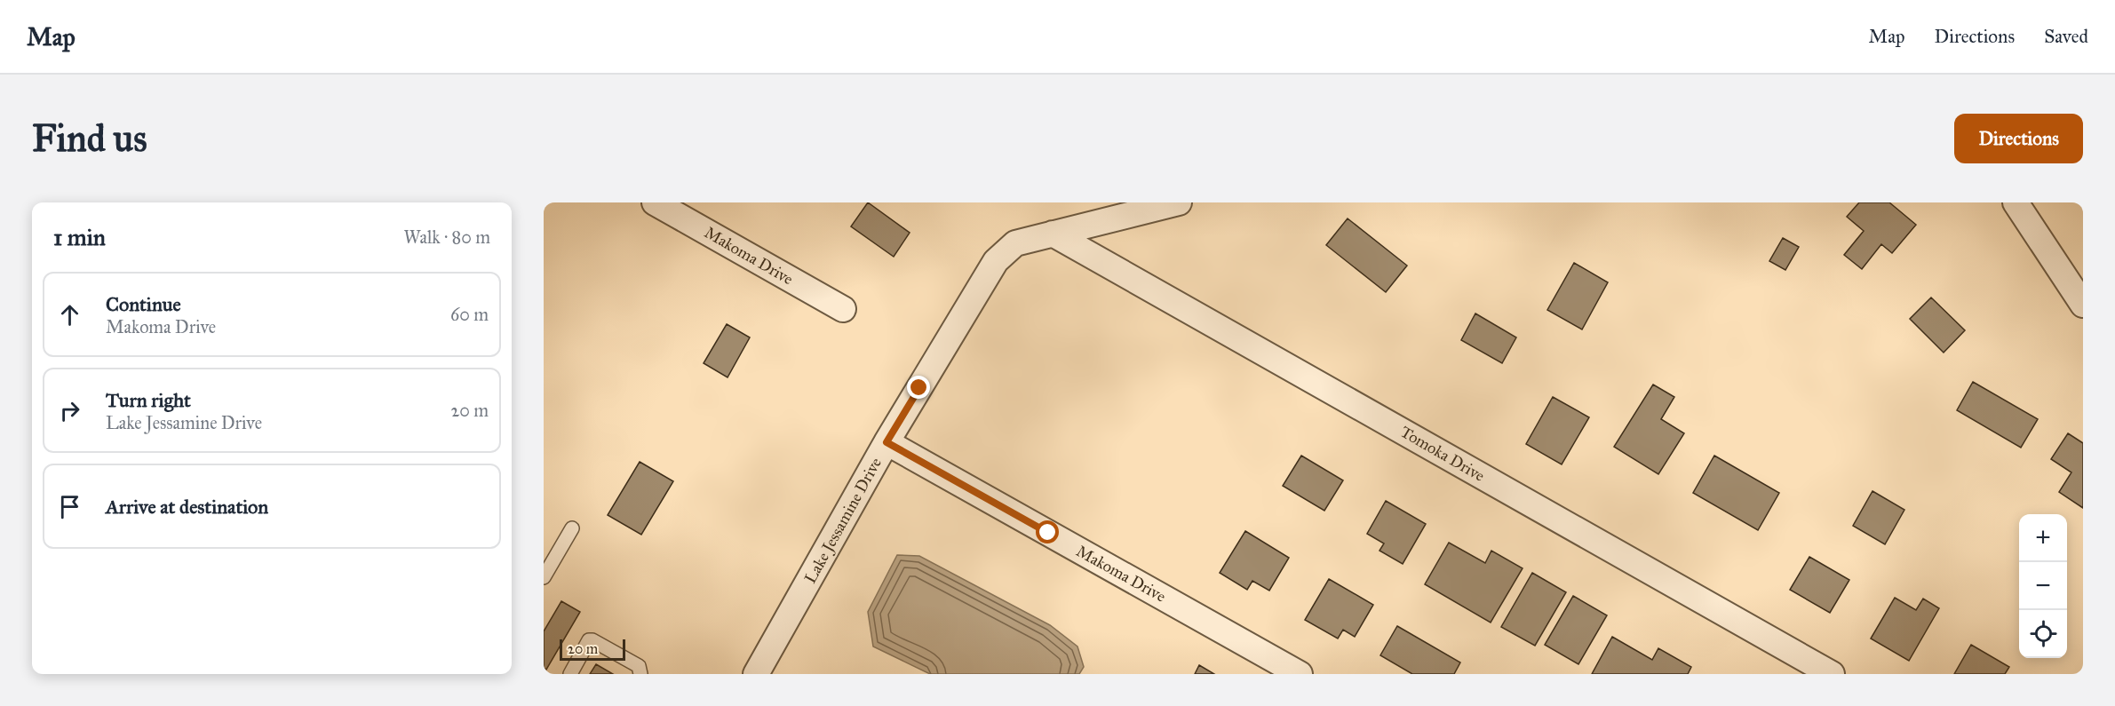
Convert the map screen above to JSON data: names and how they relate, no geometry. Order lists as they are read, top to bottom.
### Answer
{
  "streets": {
    "street": ["Makoma Drive", "Tomoka Drive", "Lake Jessamine Drive"]
  },
  "crossings": [
    ["Makoma Drive", "Lake Jessamine Drive"],
    ["Tomoka Drive", "Lake Jessamine Drive"]
  ],
  "scale_bar": "20 m",
  "page": {
    "header": "Map",
    "nav": ["Map", "Directions", "Saved"],
    "buttons": "Directions",
    "title": "Find us",
    "heading": ["1 min", "Walk · 80 m"],
    "list": [
      ["Continue", "Makoma Drive", "60 m"],
      ["Turn right", "Lake Jessamine Drive", "20 m"],
      "Arrive at destination"
    ],
    "map_buttons": ["+", "−"],
    "scale": "20 m"
  }
}
